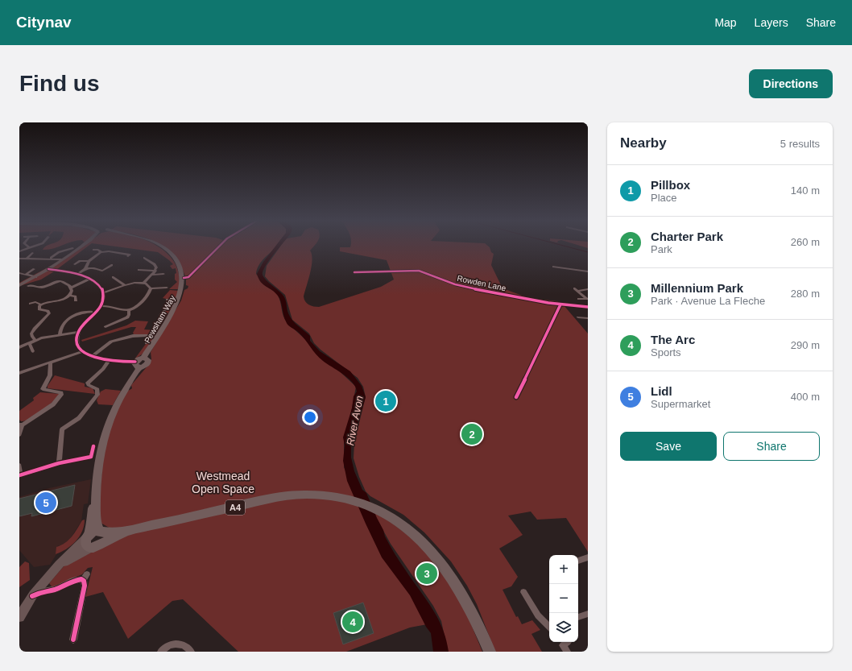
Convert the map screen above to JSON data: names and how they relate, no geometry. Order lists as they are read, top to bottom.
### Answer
{
  "streets": {
    "main road": ["Pewsham Way", "A4"],
    "street": ["Rowden Lane"]
  },
  "water": ["River Avon"],
  "parks": ["Westmead Open Space"],
  "page": {
    "header": "Citynav",
    "nav": ["Map", "Layers", "Share"],
    "buttons": [
      "Directions",
      ["Save", "Share"]
    ],
    "title": "Find us",
    "heading": ["Nearby", "5 results"],
    "list": [
      {
        "mark": "1",
        "name": "Pillbox",
        "note": "Place",
        "value": "140 m"
      },
      {
        "mark": "2",
        "name": "Charter Park",
        "note": "Park",
        "value": "260 m"
      },
      {
        "mark": "3",
        "name": "Millennium Park",
        "note": "Park · Avenue La Fleche",
        "value": "280 m"
      },
      {
        "mark": "4",
        "name": "The Arc",
        "note": "Sports",
        "value": "290 m"
      },
      {
        "mark": "5",
        "name": "Lidl",
        "note": "Supermarket",
        "value": "400 m"
      }
    ],
    "pins": [
      "1",
      "2",
      "5",
      "3",
      "4"
    ],
    "map_buttons": ["+", "−"]
  }
}
